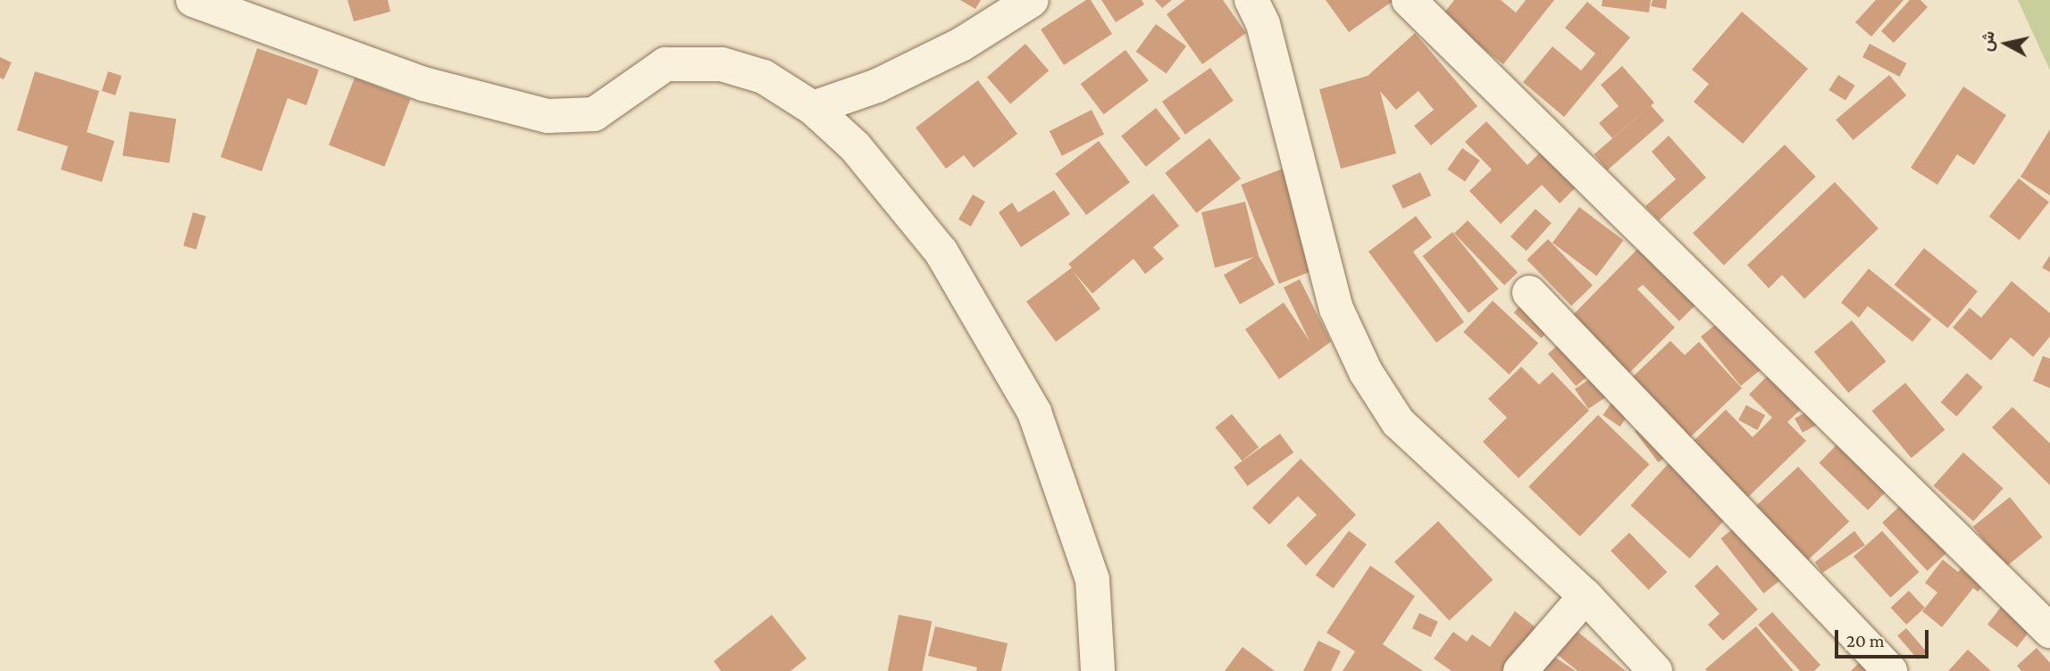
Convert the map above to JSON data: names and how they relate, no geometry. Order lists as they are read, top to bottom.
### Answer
{
  "scale_bar": "20 m",
  "north": "left"
}
